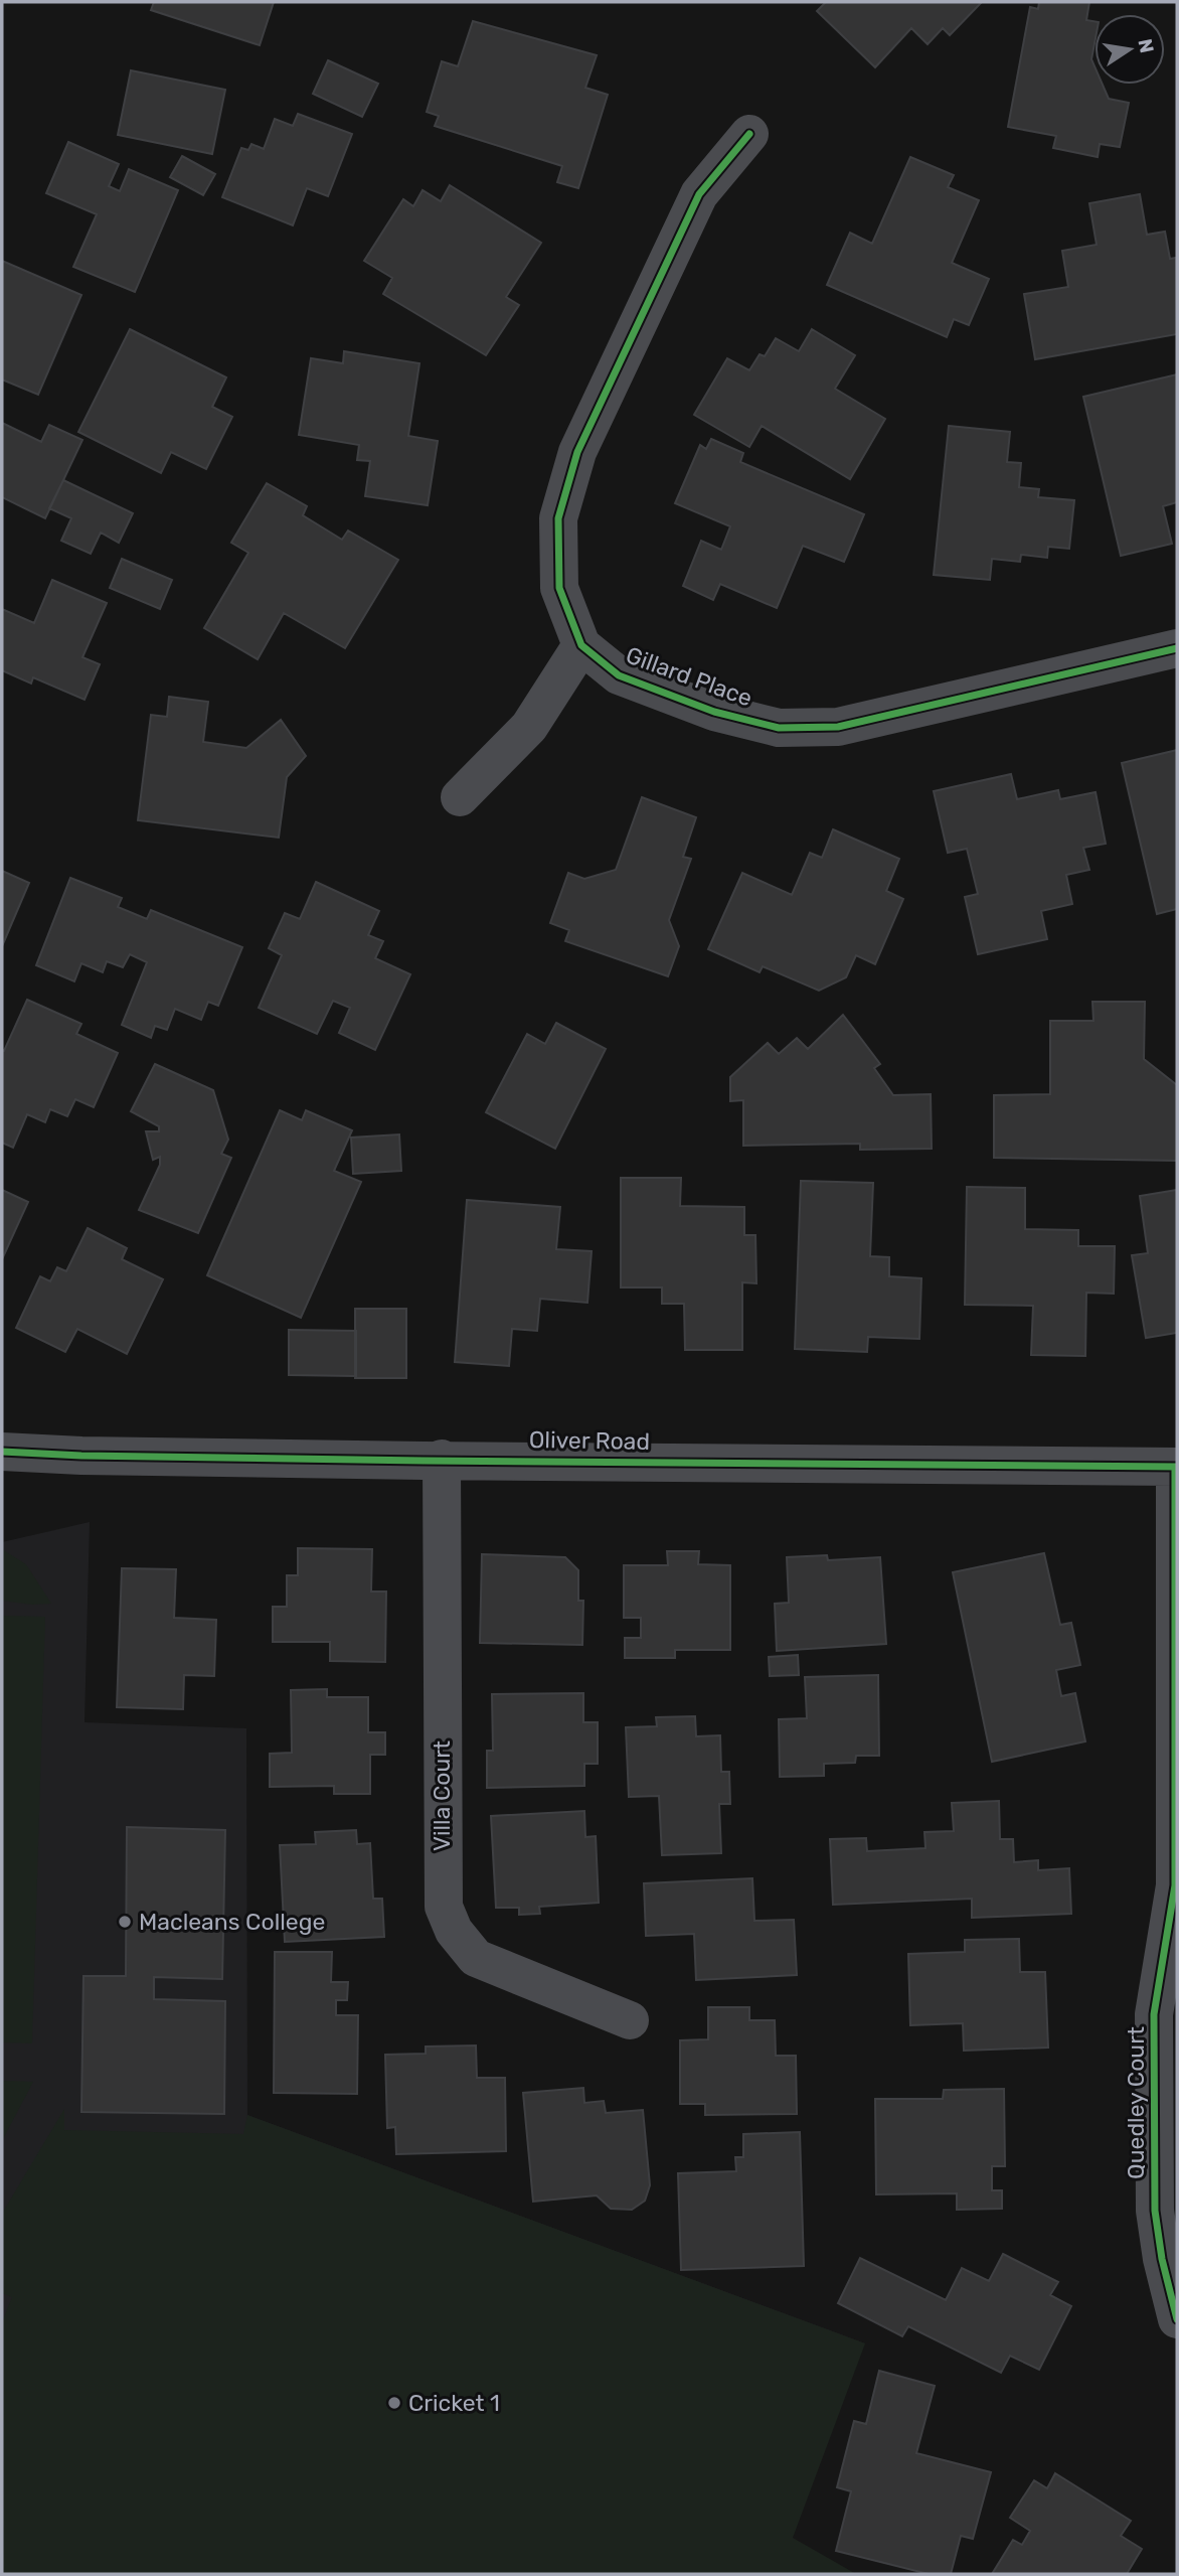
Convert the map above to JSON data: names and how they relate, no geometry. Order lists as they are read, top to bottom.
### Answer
{
  "streets": {
    "street": [
      "Gillard Place",
      "Oliver Road",
      "Villa Court",
      "Quedley Court"
    ]
  },
  "crossings": [
    ["Oliver Road", "Villa Court"],
    ["Oliver Road", "Quedley Court"]
  ],
  "places": ["Macleans College", "Cricket 1"],
  "north": "right"
}
